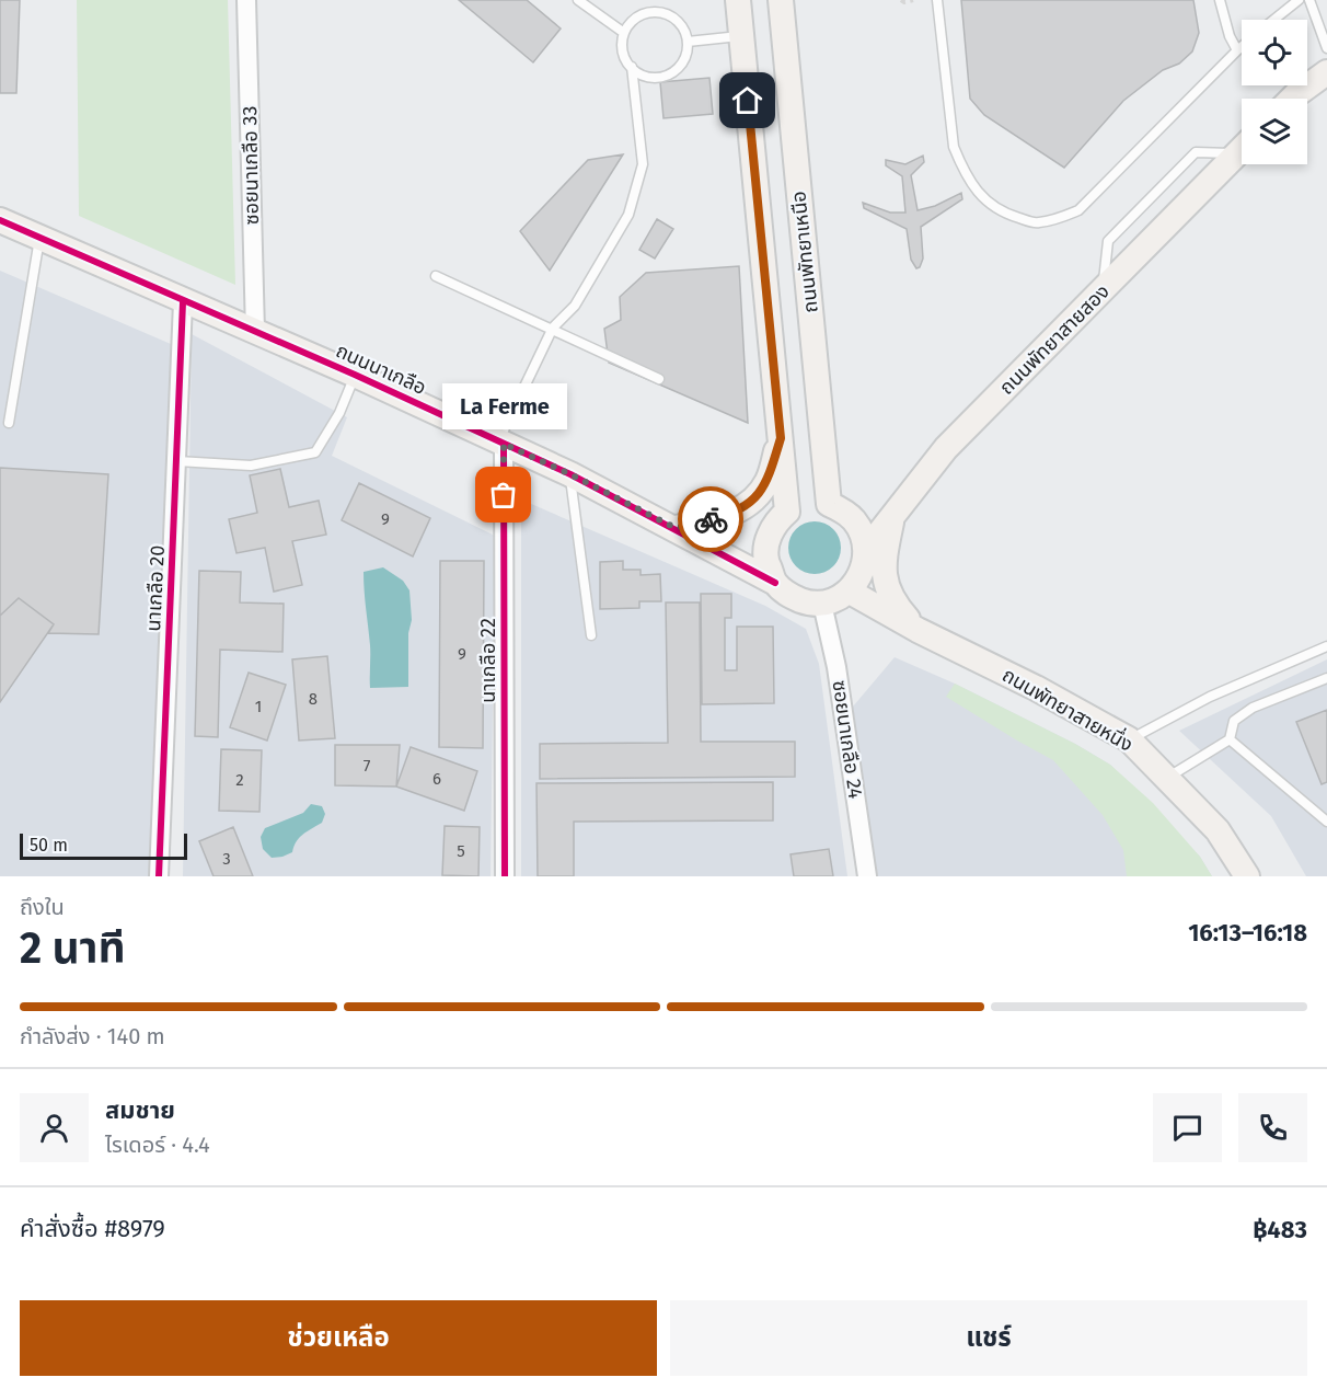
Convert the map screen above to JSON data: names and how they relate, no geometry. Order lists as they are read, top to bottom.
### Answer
{
  "streets": {
    "main road": [
      "ถนนพัทยาเหนือ",
      "ถนนพัทยาสายสอง",
      "ถนนนาเกลือ",
      "ถนนพัทยาสายหนึ่ง"
    ],
    "street": [
      "ซอยนาเกลือ 33",
      "นาเกลือ 20",
      "นาเกลือ 22",
      "ซอยนาเกลือ 24"
    ]
  },
  "crossings": [
    ["ซอยนาเกลือ 33", "ถนนนาเกลือ"],
    ["ถนนพัทยาเหนือ", "ถนนพัทยาสายสอง"],
    ["ถนนนาเกลือ", "นาเกลือ 20"],
    ["ถนนนาเกลือ", "นาเกลือ 22"],
    ["ถนนนาเกลือ", "ซอยนาเกลือ 24"]
  ],
  "places": ["La Ferme"],
  "house_numbers": [
    "9",
    "9",
    "8",
    "1",
    "7",
    "6",
    "2",
    "5",
    "3"
  ],
  "scale_bar": "50 m",
  "page": {
    "bubble": "La Ferme",
    "scale": "50 m",
    "heading": ["2 นาที", "ถึงใน", "16:13–16:18"],
    "panel": [
      "สมชาย",
      "ไรเดอร์ · 4.4",
      "คำสั่งซื้อ #8979",
      "฿483"
    ],
    "bar": "กำลังส่ง · 140 m",
    "buttons": ["ช่วยเหลือ", "แชร์"]
  }
}
